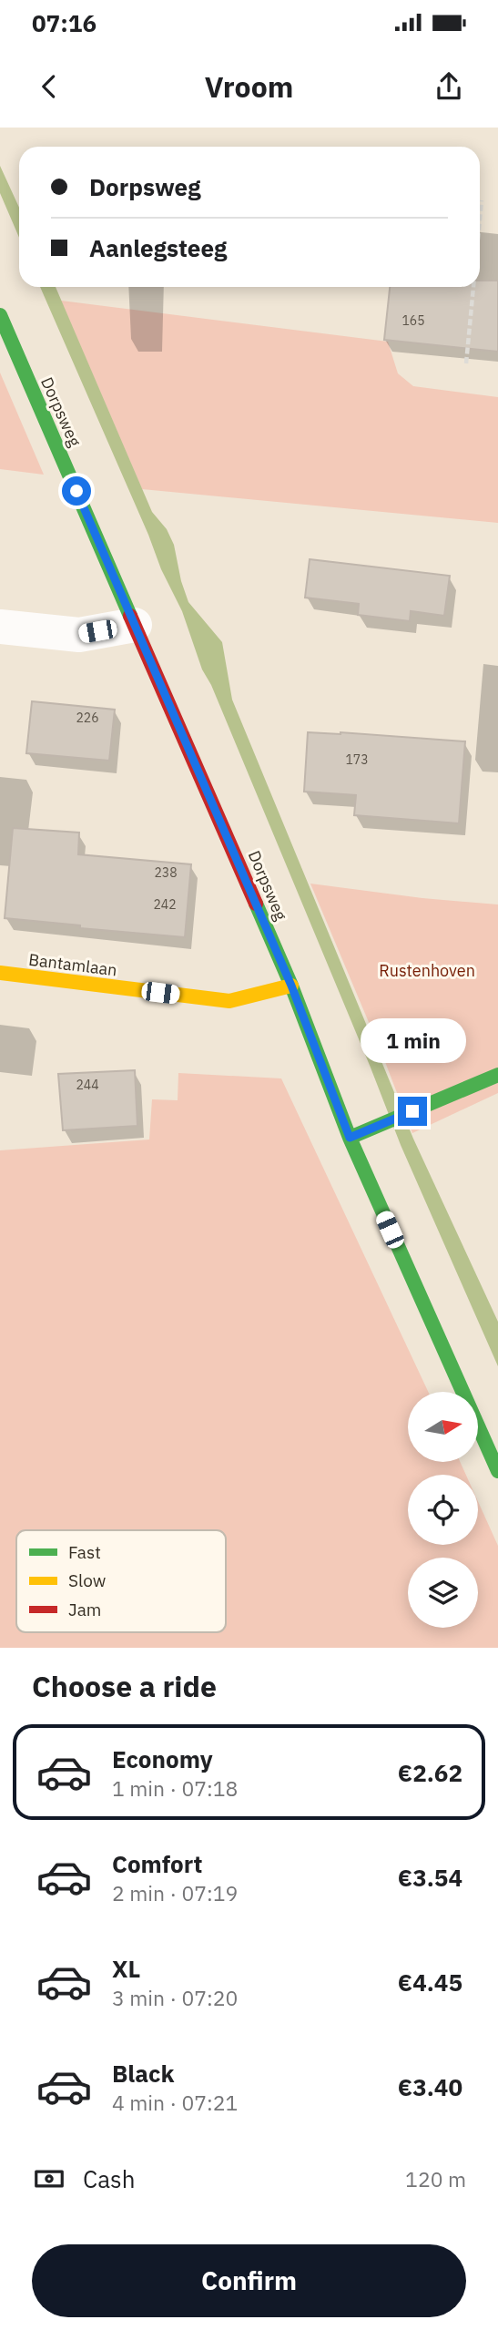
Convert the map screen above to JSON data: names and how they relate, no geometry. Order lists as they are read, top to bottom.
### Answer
{
  "streets": {
    "street": ["Dorpsweg", "Bantamlaan"]
  },
  "crossings": [
    ["Dorpsweg", "Bantamlaan"]
  ],
  "parks": ["Rustenhoven"],
  "house_numbers": [
    "165",
    "226",
    "173",
    "238",
    "242",
    "244"
  ],
  "legend": ["Fast", "Slow", "Jam"],
  "north": "right",
  "page": {
    "status": "07:16",
    "header": "Vroom",
    "banner": ["Dorpsweg", "Aanlegsteeg"],
    "bubble": "1 min",
    "heading": "Choose a ride",
    "list": [
      {
        "name": "Economy",
        "note": "1 min · 07:18",
        "value": "€2.62"
      },
      {
        "name": "Comfort",
        "note": "2 min · 07:19",
        "value": "€3.54"
      },
      {
        "name": "XL",
        "note": "3 min · 07:20",
        "value": "€4.45"
      },
      {
        "name": "Black",
        "note": "4 min · 07:21",
        "value": "€3.40"
      }
    ],
    "pay": ["Cash", "120 m"],
    "buttons": "Confirm"
  }
}
